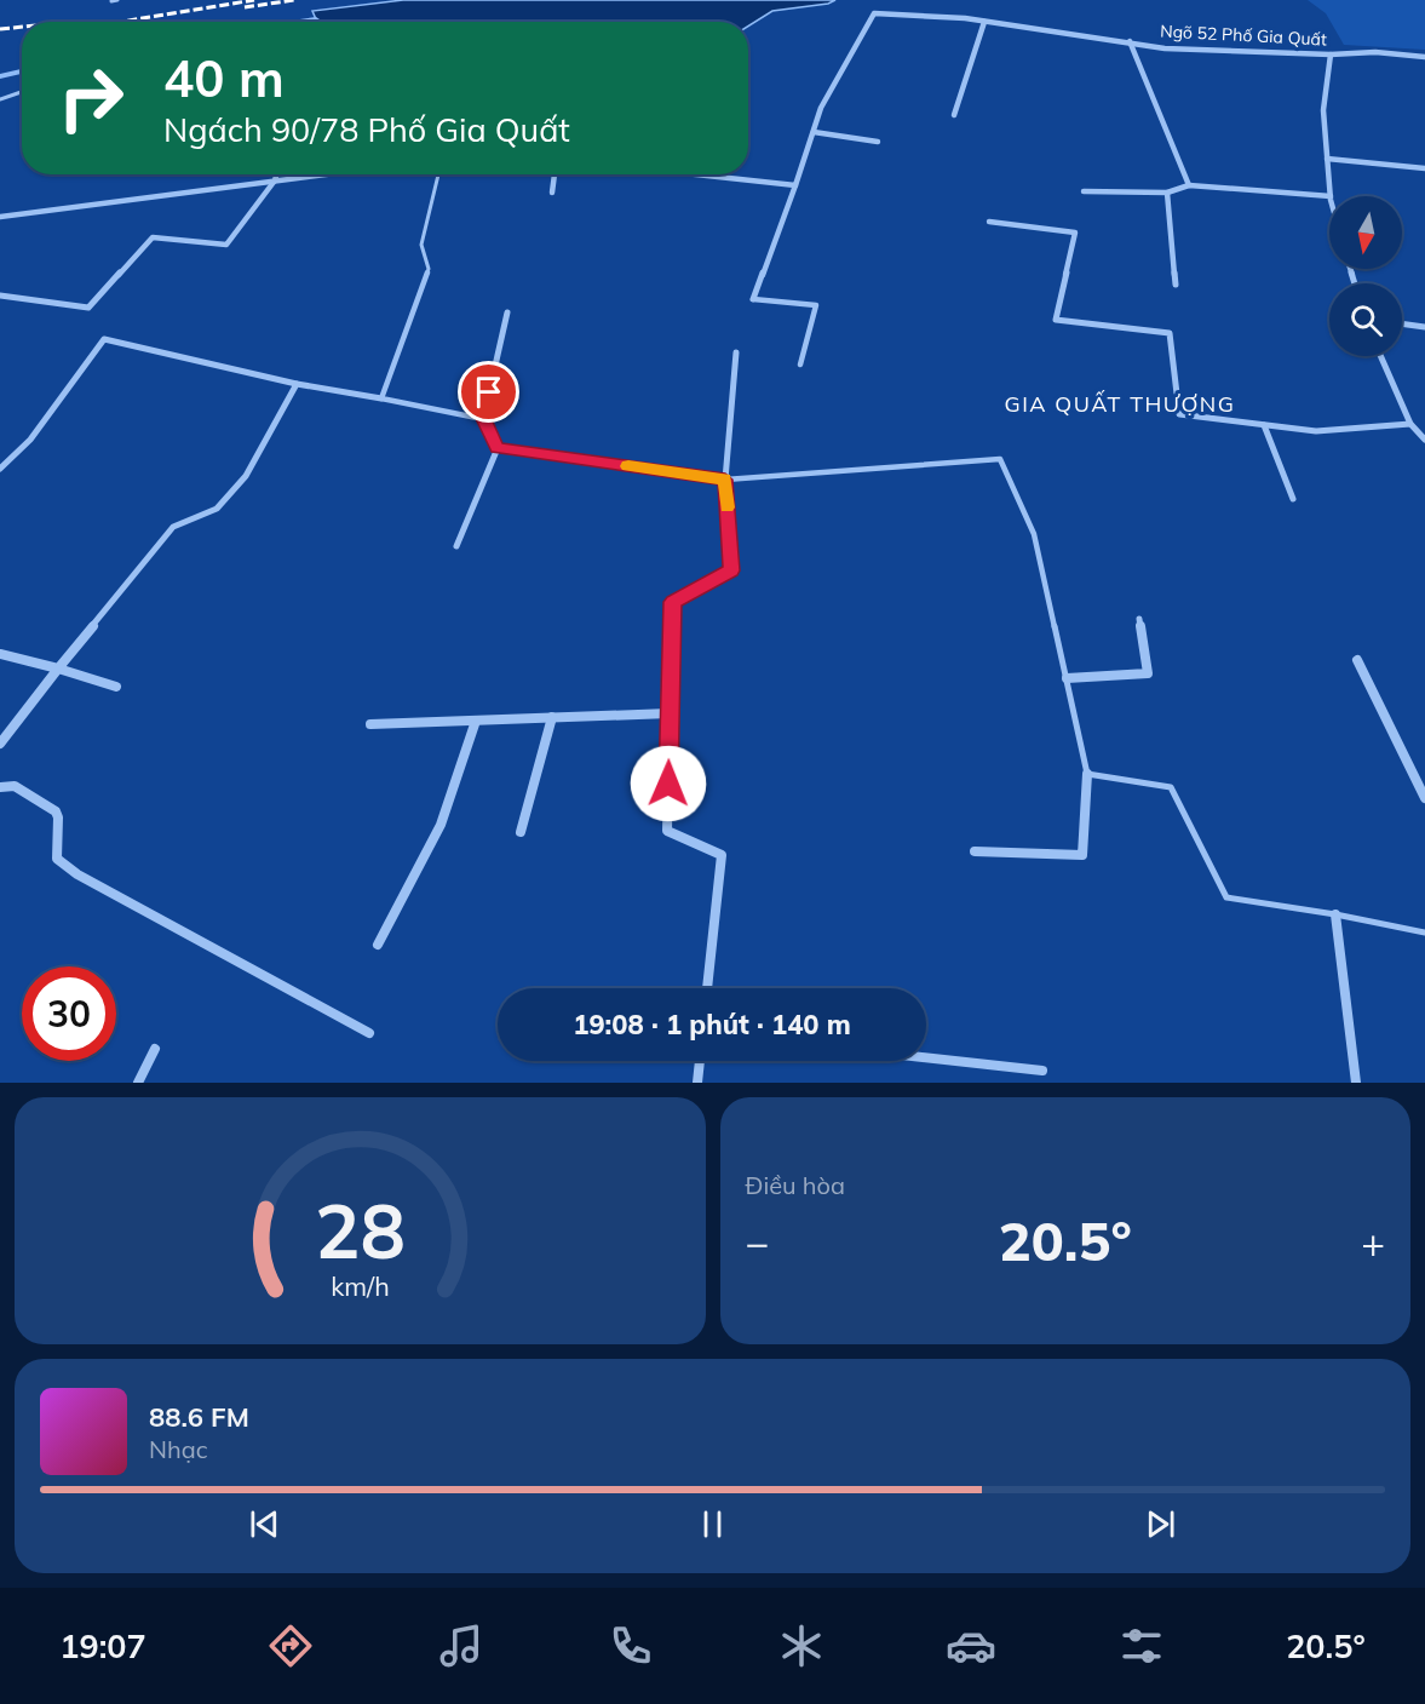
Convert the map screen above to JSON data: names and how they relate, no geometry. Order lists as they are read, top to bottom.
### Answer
{
  "streets": {
    "street": ["Ngõ 52 Phố Gia Quất"]
  },
  "districts": ["GIA QUẤT THƯỢNG"],
  "north": "bottom",
  "page": {
    "turn": ["40 m", "Ngách 90/78 Phố Gia Quất"],
    "limit": "30",
    "trip": "19:08 · 1 phút · 140 m",
    "tile": "Điều hòa",
    "heat": ["−", "20.5°", "+"],
    "song": ["88.6 FM", "Nhạc"],
    "tabs": ["19:07", "20.5°"],
    "gauge": ["28", "km/h"]
  }
}
